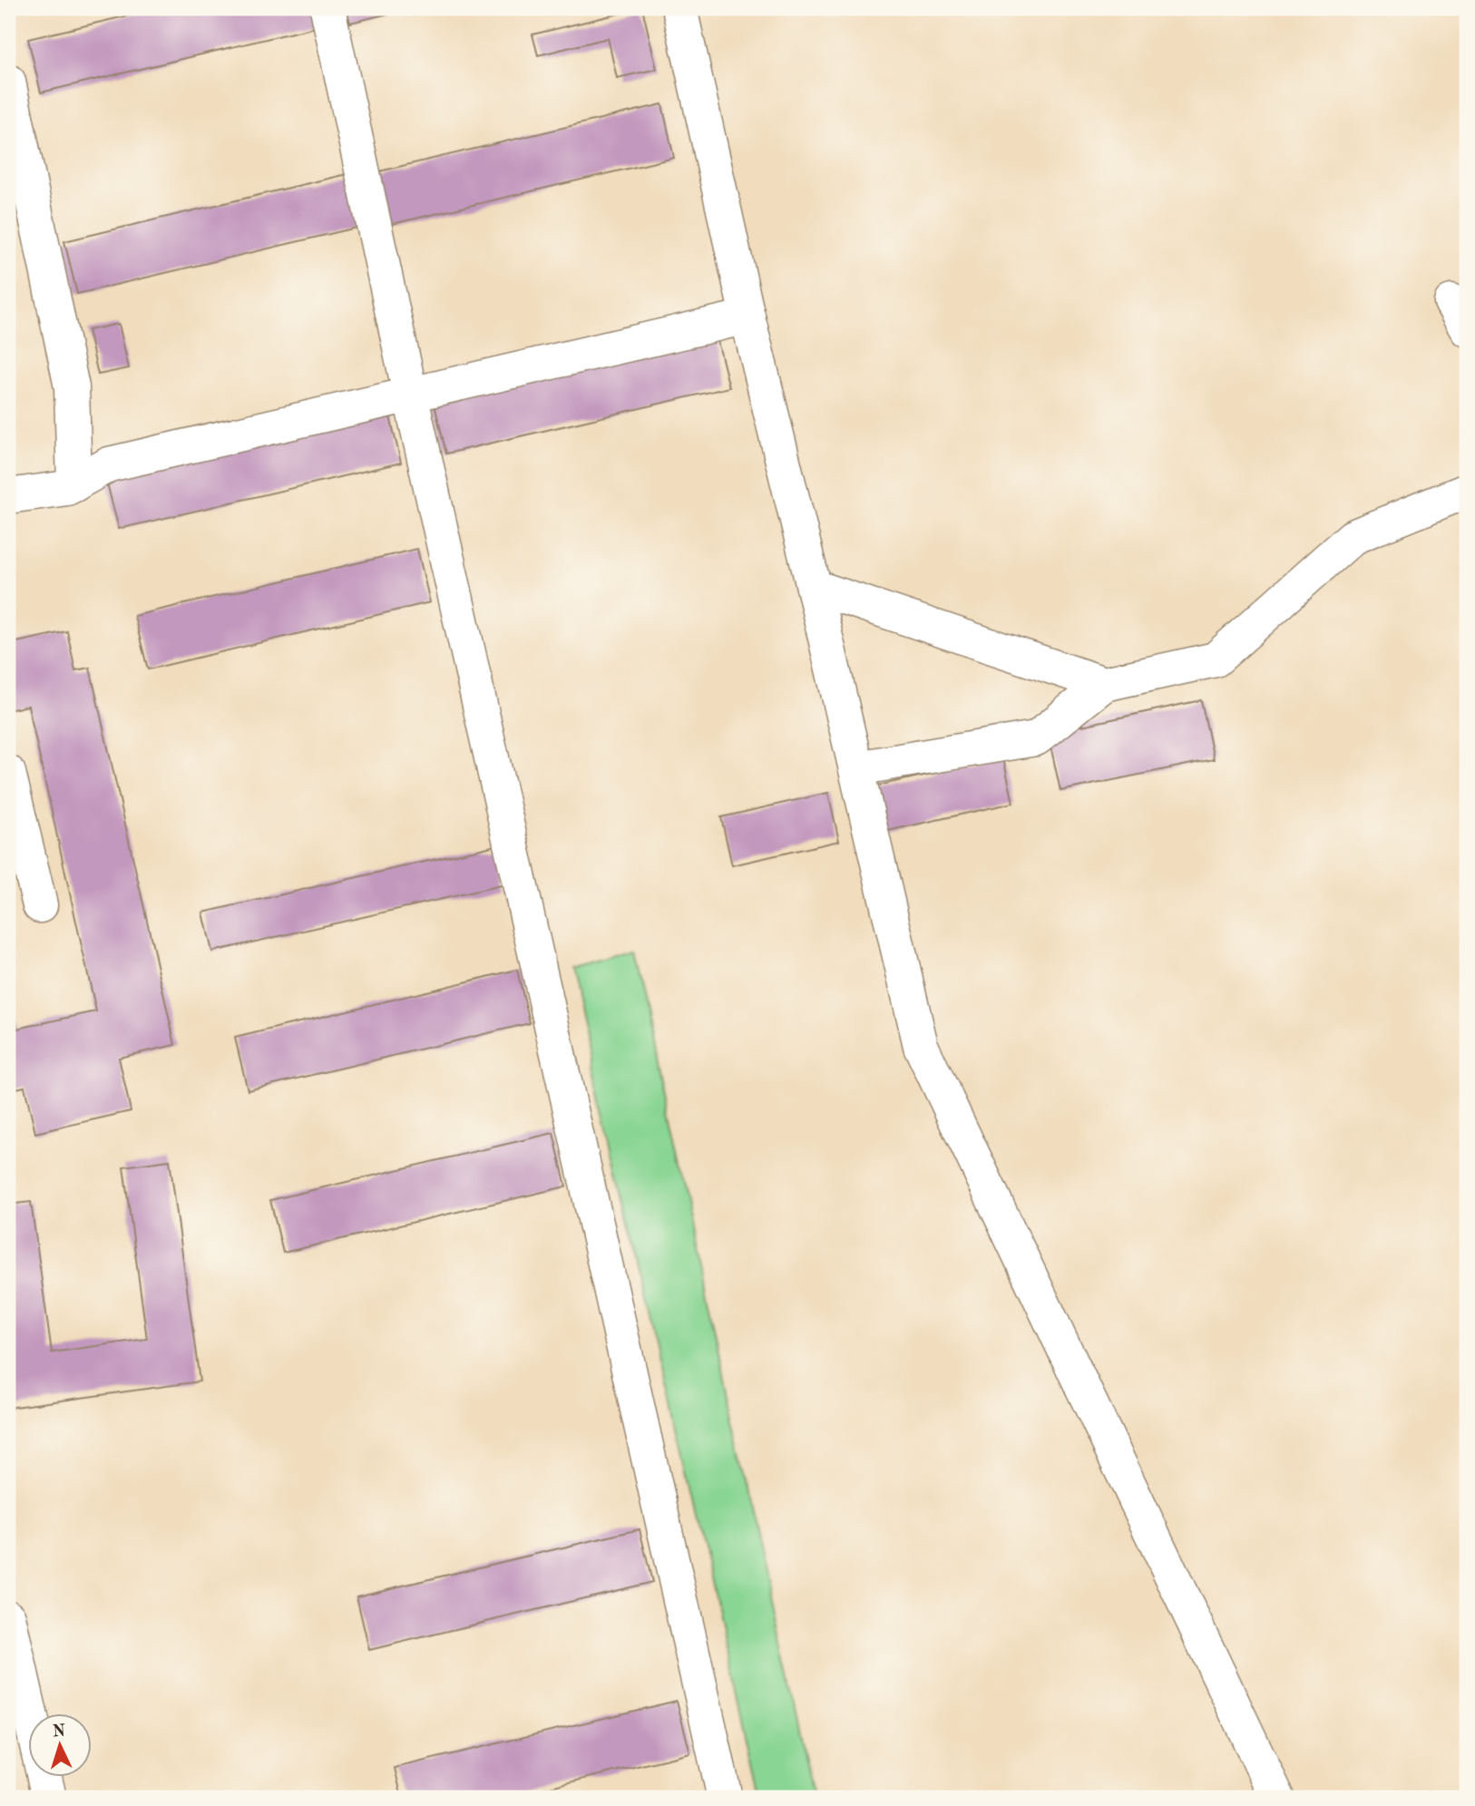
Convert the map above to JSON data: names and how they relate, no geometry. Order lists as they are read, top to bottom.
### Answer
{
  "north": "top"
}
